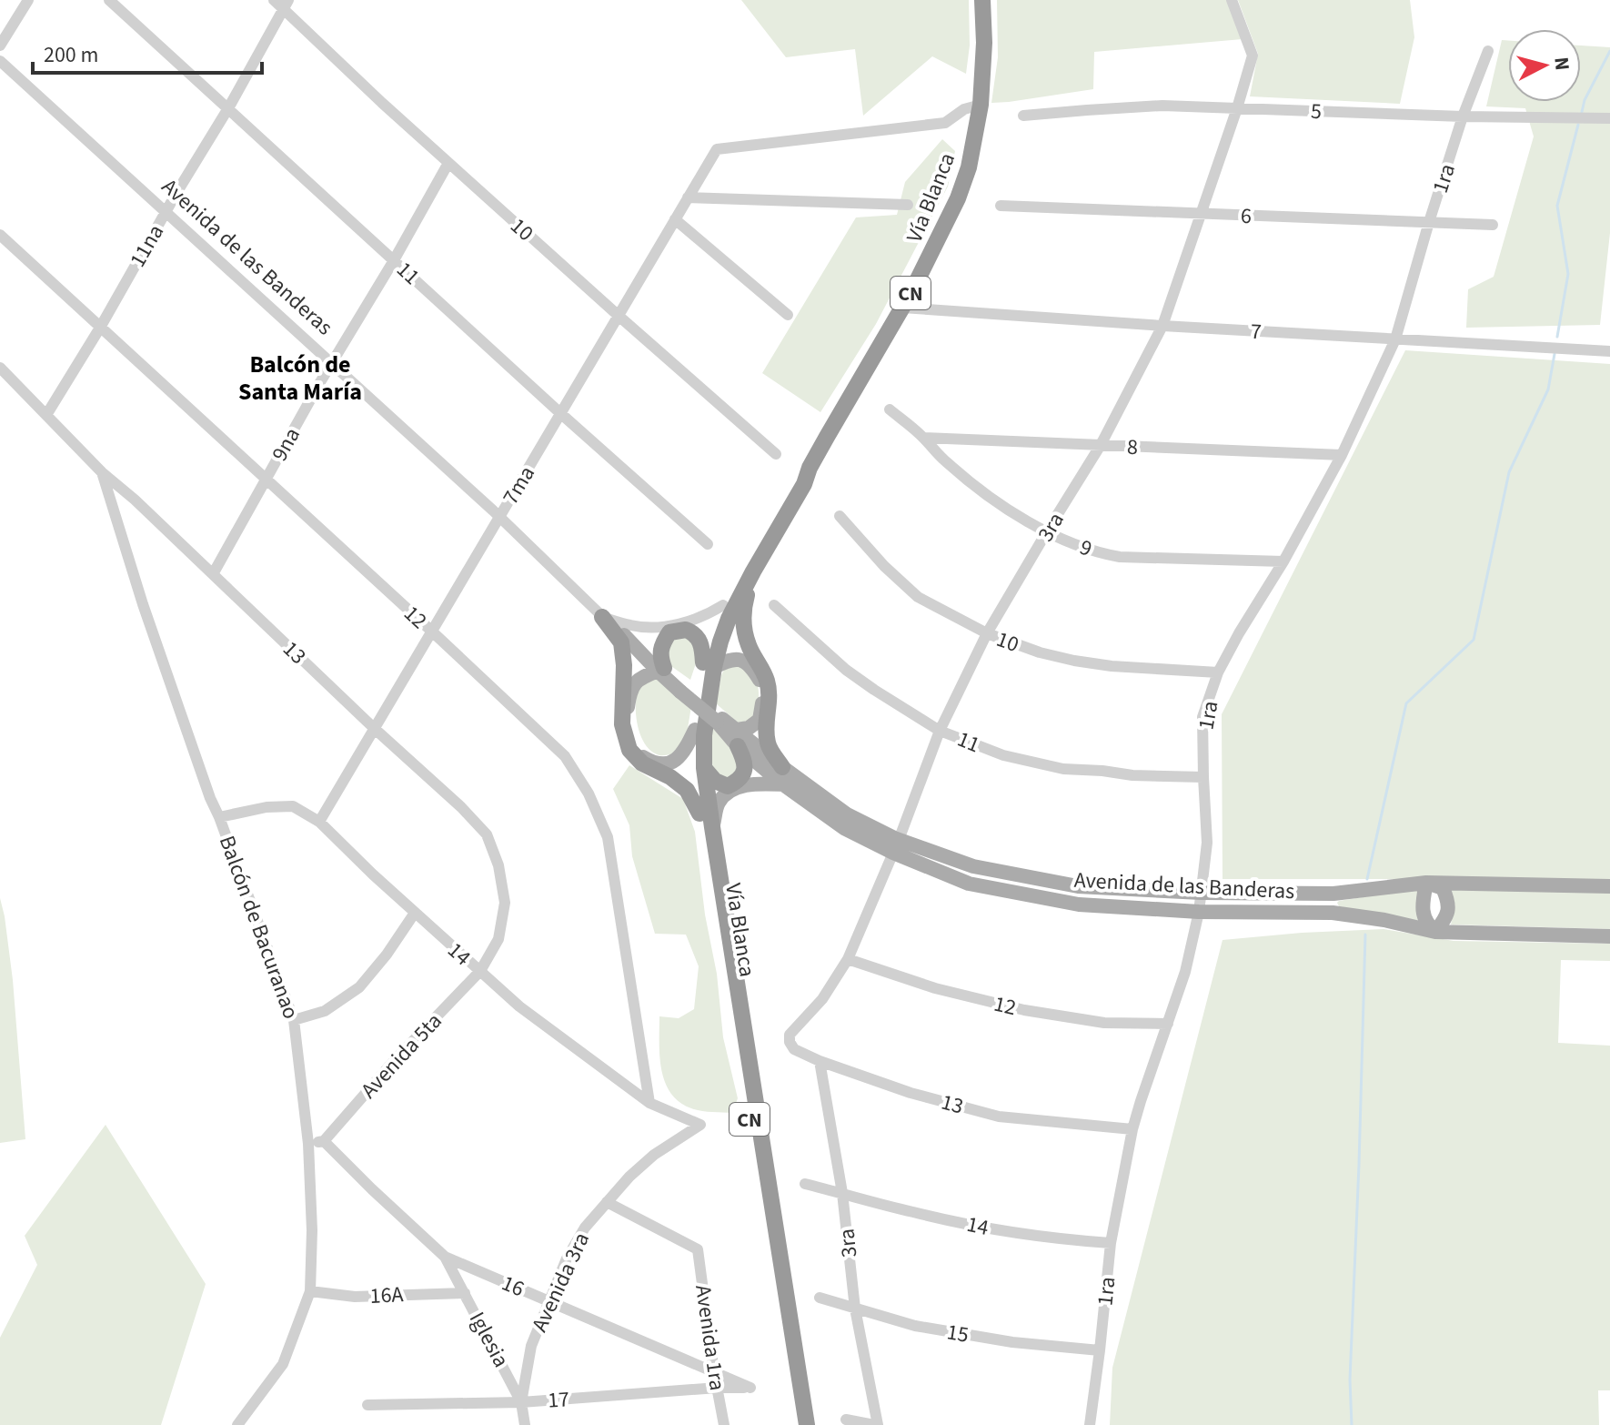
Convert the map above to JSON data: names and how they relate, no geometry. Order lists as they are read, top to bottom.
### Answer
{
  "streets": {
    "highway": ["Vía Blanca", "CN"],
    "main road": ["Avenida de las Banderas"],
    "street": [
      "5",
      "1ra",
      "6",
      "10",
      "11na",
      "11",
      "7",
      "9na",
      "8",
      "7ma",
      "3ra",
      "9",
      "12",
      "13",
      "Balcón de Bacuranao",
      "14",
      "Avenida 5ta",
      "Avenida 3ra",
      "16",
      "16A",
      "15",
      "Avenida 1ra",
      "Iglesia",
      "17"
    ]
  },
  "crossings": [
    ["5", "1ra"],
    ["5", "3ra"],
    ["1ra", "6"],
    ["1ra", "10"],
    ["1ra", "Avenida de las Banderas"],
    ["1ra", "11"],
    ["1ra", "7"],
    ["1ra", "8"],
    ["1ra", "9"],
    ["1ra", "12"],
    ["1ra", "13"],
    ["1ra", "14"],
    ["1ra", "15"],
    ["Vía Blanca", "7"],
    ["Vía Blanca", "7ma"],
    ["6", "3ra"],
    ["10", "11na"],
    ["10", "9na"],
    ["10", "7ma"],
    ["10", "3ra"],
    ["11na", "Avenida de las Banderas"],
    ["11na", "11"],
    ["11na", "12"],
    ["11na", "13"],
    ["Avenida de las Banderas", "9na"],
    ["Avenida de las Banderas", "7ma"],
    ["Avenida de las Banderas", "3ra"],
    ["11", "9na"],
    ["11", "7ma"],
    ["11", "3ra"],
    ["7", "3ra"],
    ["9na", "12"],
    ["9na", "13"],
    ["8", "3ra"],
    ["8", "9"],
    ["7ma", "12"],
    ["7ma", "13"],
    ["7ma", "14"],
    ["3ra", "9"],
    ["3ra", "12"],
    ["3ra", "13"],
    ["3ra", "14"],
    ["3ra", "15"],
    ["12", "14"],
    ["13", "Balcón de Bacuranao"],
    ["13", "14"],
    ["13", "Avenida 5ta"],
    ["Balcón de Bacuranao", "14"],
    ["Balcón de Bacuranao", "16A"],
    ["14", "Avenida 5ta"],
    ["14", "Avenida 3ra"],
    ["Avenida 5ta", "16"],
    ["Avenida 3ra", "16"],
    ["Avenida 3ra", "Avenida 1ra"],
    ["Avenida 3ra", "Iglesia"],
    ["Avenida 3ra", "17"],
    ["16", "Avenida 1ra"],
    ["16", "Iglesia"],
    ["16", "17"],
    ["16A", "Iglesia"],
    ["Avenida 1ra", "17"],
    ["Iglesia", "17"]
  ],
  "districts": ["Balcón de Santa María"],
  "scale_bar": "200 m",
  "north": "right"
}
